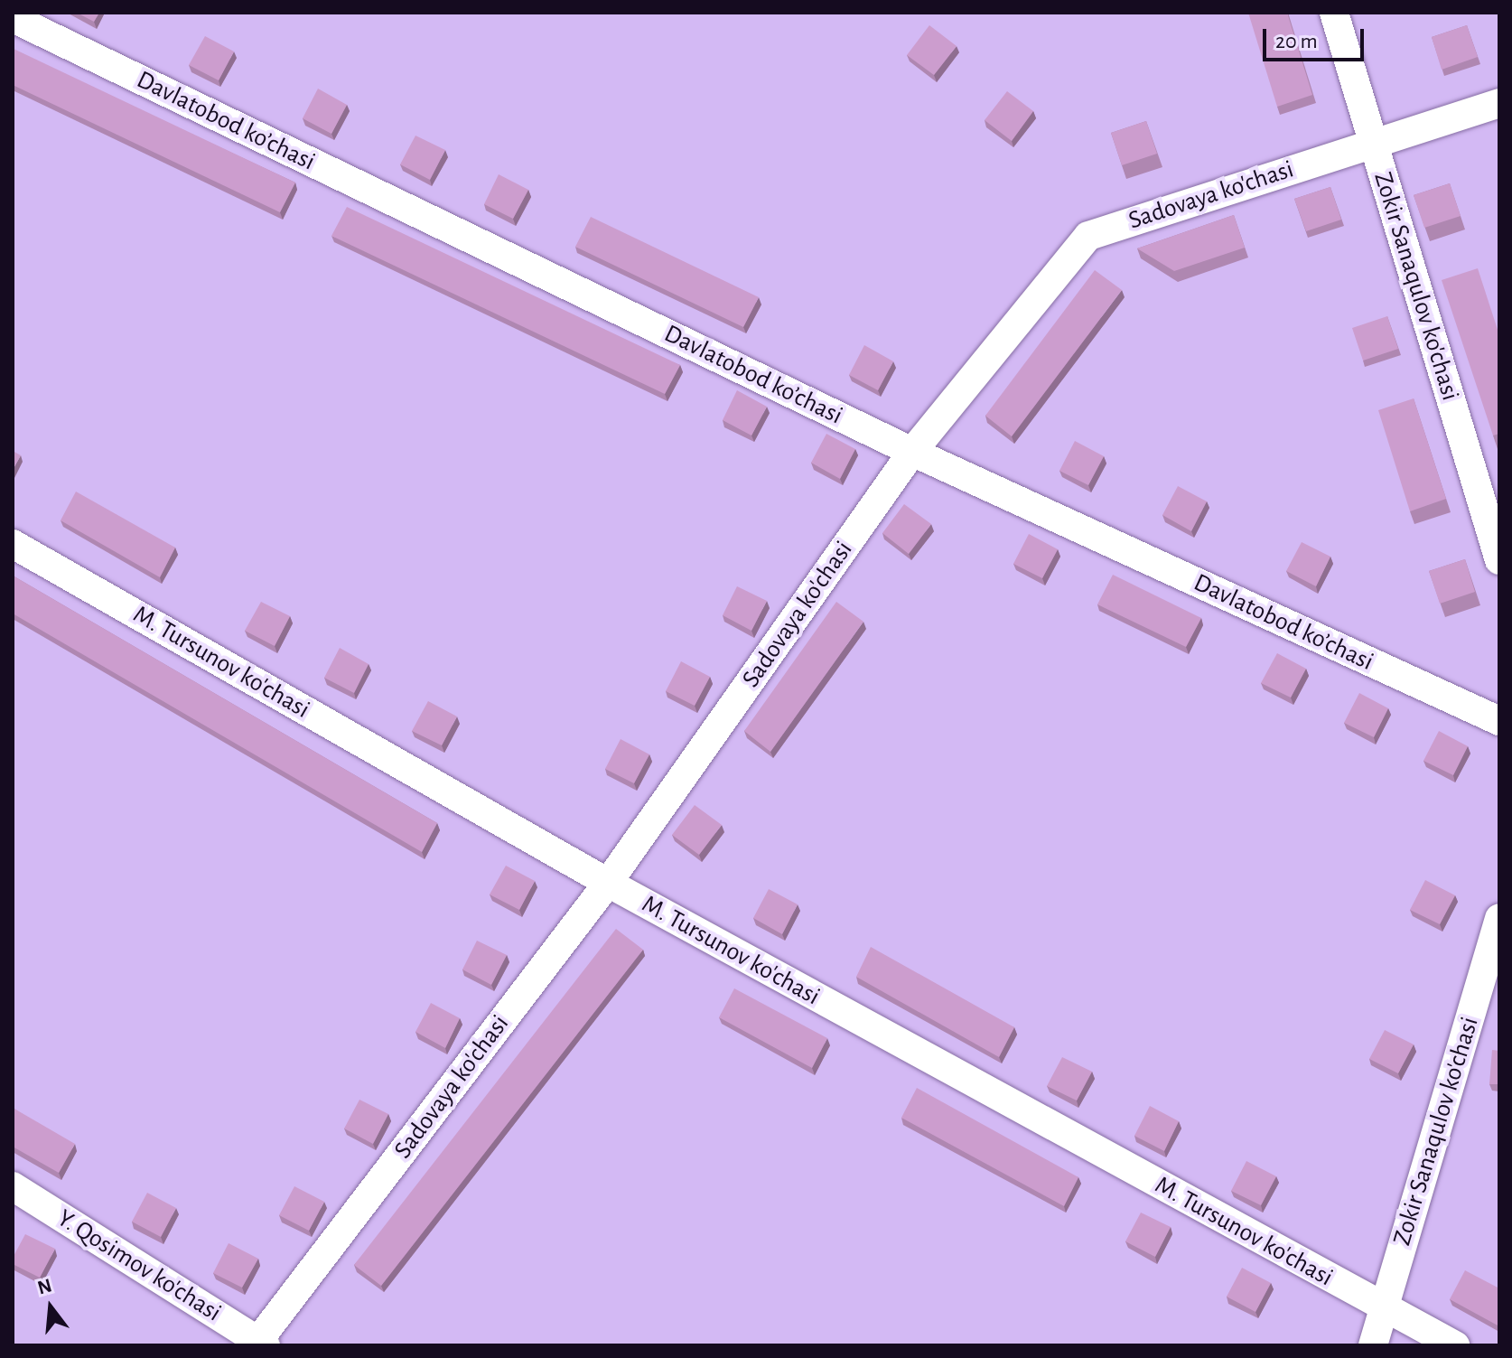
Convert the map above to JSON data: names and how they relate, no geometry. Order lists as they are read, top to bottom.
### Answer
{
  "streets": {
    "street": [
      "Davlatobod ko’chasi",
      "Sadovaya ko'chasi",
      "Zokir Sanaqulov ko'chasi",
      "M. Tursunov ko'chasi",
      "Y. Qosimov ko'chasi"
    ]
  },
  "crossings": [
    ["Davlatobod ko’chasi", "Sadovaya ko'chasi"],
    ["Sadovaya ko'chasi", "Zokir Sanaqulov ko'chasi"],
    ["Sadovaya ko'chasi", "M. Tursunov ko'chasi"],
    ["Sadovaya ko'chasi", "Y. Qosimov ko'chasi"],
    ["Zokir Sanaqulov ko'chasi", "M. Tursunov ko'chasi"]
  ],
  "scale_bar": "20 m",
  "north": "top"
}
